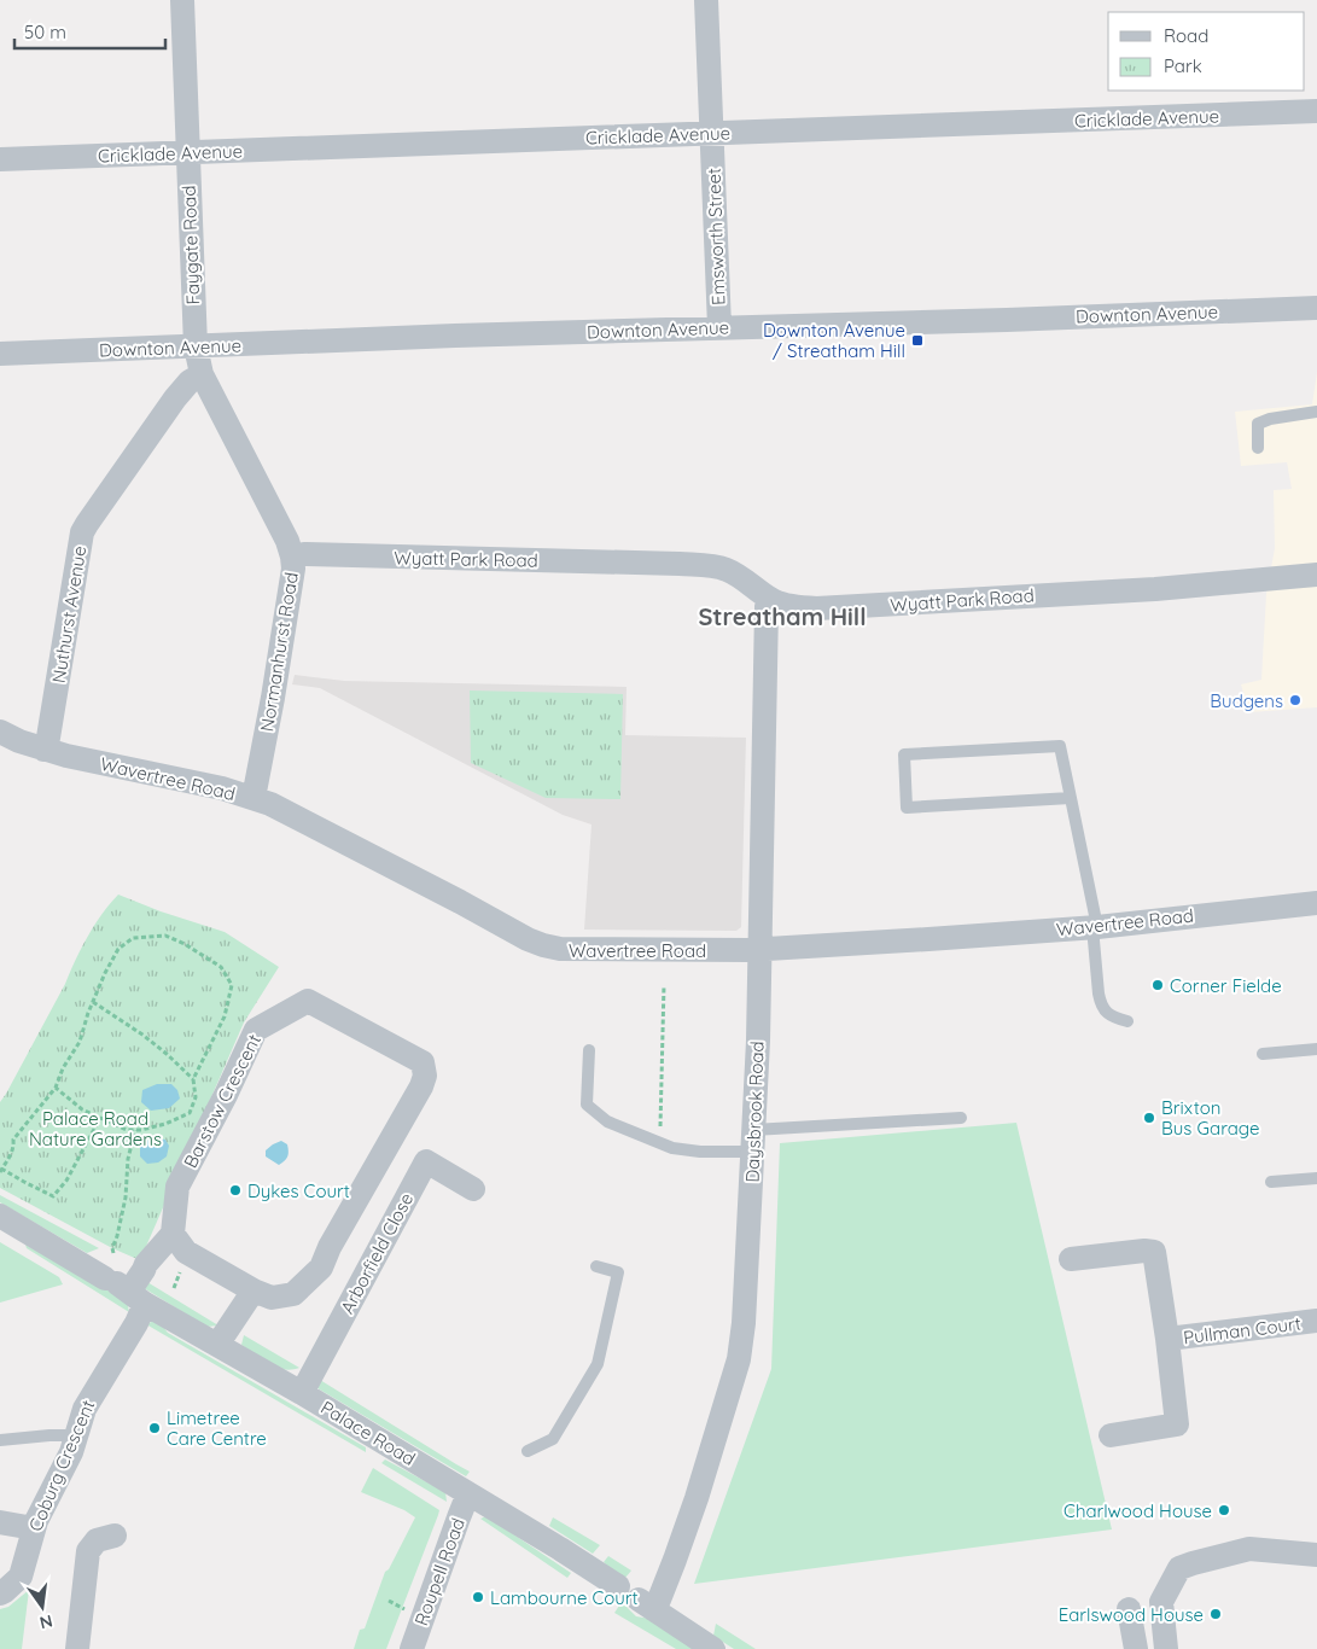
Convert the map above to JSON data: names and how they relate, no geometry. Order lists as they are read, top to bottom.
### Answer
{
  "streets": {
    "street": [
      "Cricklade Avenue",
      "Emsworth Street",
      "Faygate Road",
      "Downton Avenue",
      "Wyatt Park Road",
      "Nuthurst Avenue",
      "Normanhurst Road",
      "Wavertree Road",
      "Barstow Crescent",
      "Daysbrook Road",
      "Arborfield Close",
      "Pullman Court",
      "Palace Road",
      "Coburg Crescent",
      "Roupell Road"
    ]
  },
  "crossings": [
    ["Cricklade Avenue", "Emsworth Street"],
    ["Cricklade Avenue", "Faygate Road"],
    ["Emsworth Street", "Downton Avenue"],
    ["Faygate Road", "Downton Avenue"],
    ["Faygate Road", "Normanhurst Road"],
    ["Downton Avenue", "Normanhurst Road"],
    ["Wyatt Park Road", "Normanhurst Road"],
    ["Wyatt Park Road", "Daysbrook Road"],
    ["Nuthurst Avenue", "Normanhurst Road"],
    ["Nuthurst Avenue", "Wavertree Road"],
    ["Normanhurst Road", "Wavertree Road"],
    ["Wavertree Road", "Daysbrook Road"],
    ["Arborfield Close", "Palace Road"],
    ["Palace Road", "Coburg Crescent"],
    ["Palace Road", "Roupell Road"]
  ],
  "districts": ["Streatham Hill"],
  "parks": ["Palace Road Nature Gardens"],
  "places": {
    "transit": ["Downton Avenue / Streatham Hill"],
    "other": [
      "Budgens",
      "Corner Fielde",
      "Brixton Bus Garage",
      "Dykes Court",
      "Limetree Care Centre",
      "Charlwood House",
      "Lambourne Court",
      "Earlswood House"
    ]
  },
  "legend": ["Road", "Park"],
  "scale_bar": "50 m",
  "north": "bottom"
}
